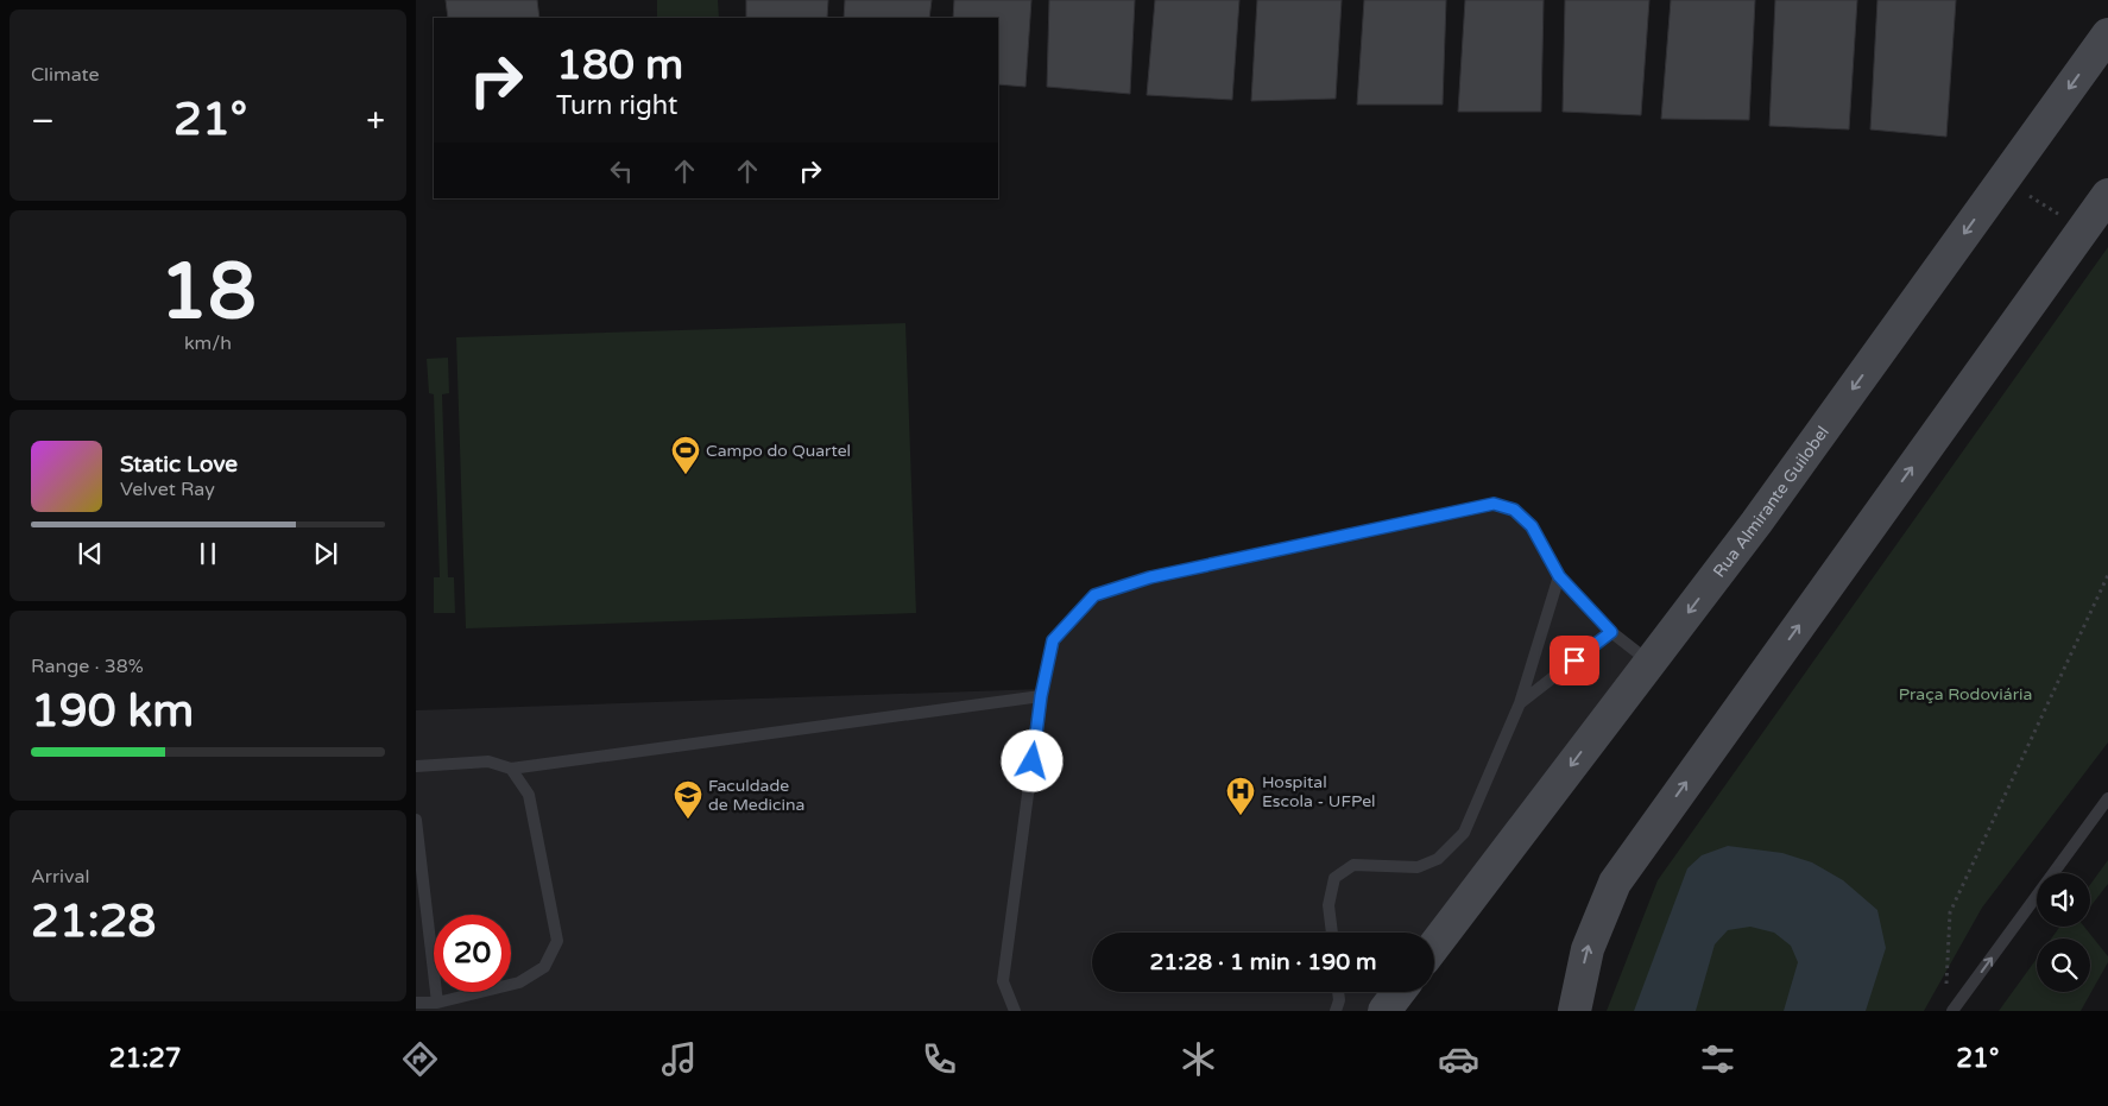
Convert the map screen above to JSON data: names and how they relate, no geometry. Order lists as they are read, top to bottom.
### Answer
{
  "streets": {
    "main road": ["Rua Almirante Guilobel"]
  },
  "parks": ["Praça Rodoviária"],
  "places": {
    "sports": ["Campo do Quartel"],
    "hospital": ["Hospital Escola - UFPel"],
    "school or university": ["Faculdade de Medicina"]
  },
  "page": {
    "tile": [
      "Climate",
      ["18", "km/h"],
      ["Range · 38%", "190 km"],
      ["Arrival", "21:28"]
    ],
    "turn": ["180 m", "Turn right"],
    "heat": ["−", "21°", "+"],
    "song": ["Static Love", "Velvet Ray"],
    "limit": "20",
    "trip": "21:28 · 1 min · 190 m",
    "tabs": ["21:27", "21°"]
  }
}
